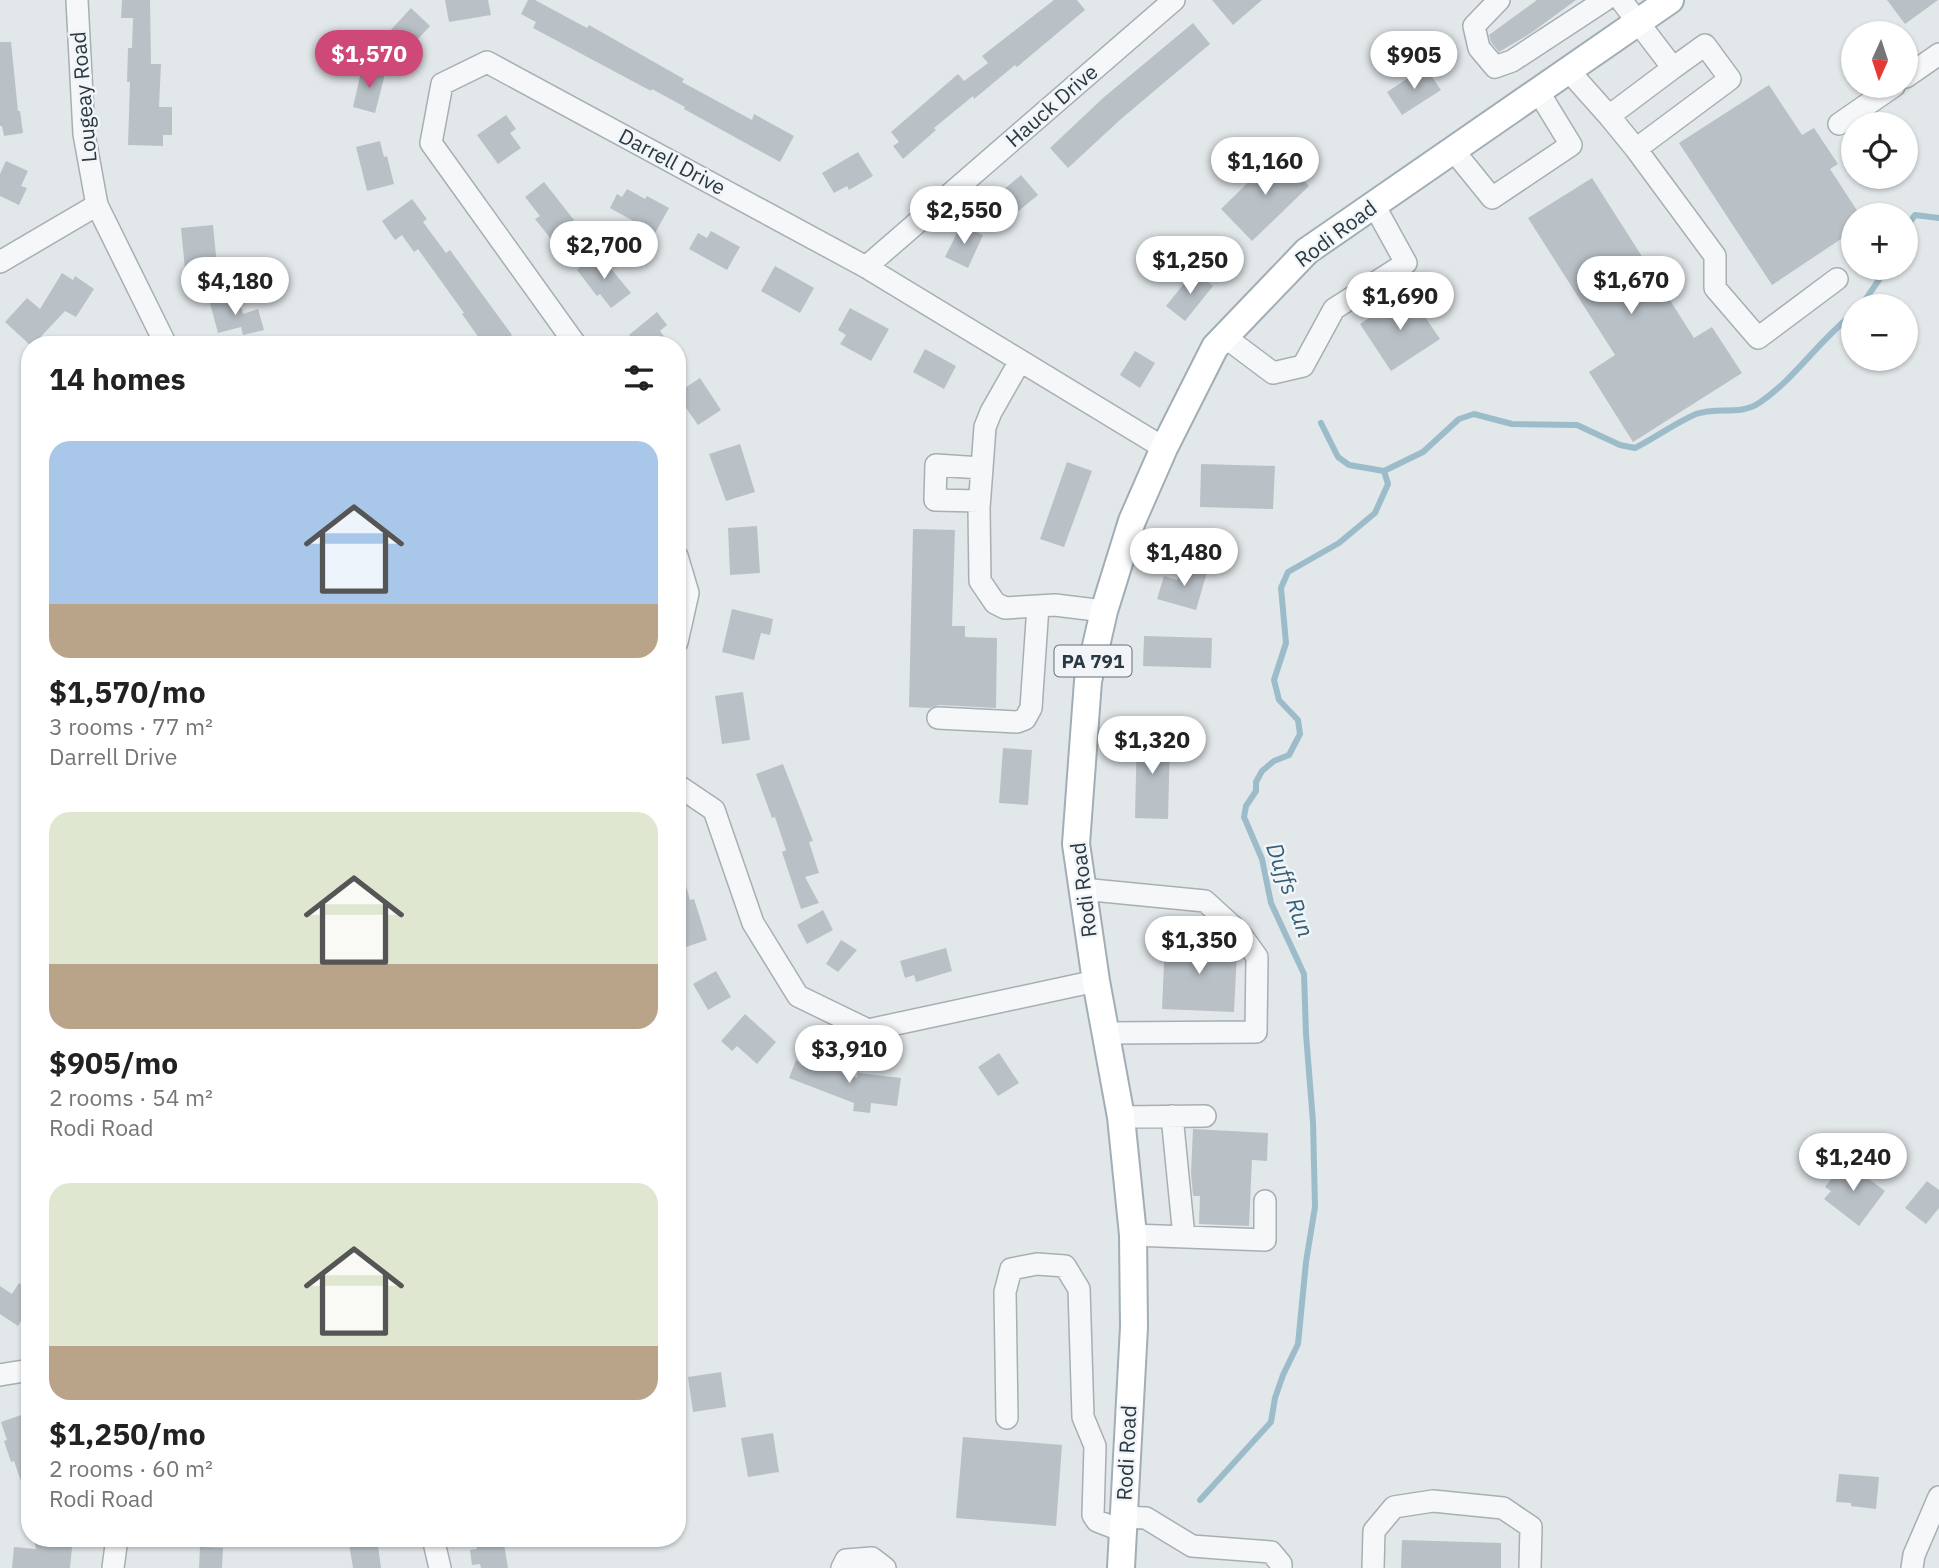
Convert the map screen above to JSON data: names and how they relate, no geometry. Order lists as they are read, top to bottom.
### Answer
{
  "streets": {
    "main road": ["Rodi Road", "PA 791"],
    "street": ["Lougeay Road", "Hauck Drive", "Darrell Drive"]
  },
  "crossings": [
    ["Hauck Drive", "Darrell Drive"],
    ["Darrell Drive", "Rodi Road"]
  ],
  "water": ["Duffs Run"],
  "north": "bottom",
  "page": {
    "map_buttons": ["+", "−"],
    "price": [
      "$1,570",
      "$905",
      "$1,160",
      "$2,550",
      "$2,700",
      "$1,250",
      "$1,670",
      "$4,180",
      "$1,690",
      "$1,480",
      "$1,320",
      "$1,350",
      "$3,910",
      "$1,240"
    ],
    "heading": "14 homes",
    "list": [
      {
        "name": "$1,570/mo",
        "note": "3 rooms · 77 m² · Darrell Drive"
      },
      {
        "name": "$905/mo",
        "note": "2 rooms · 54 m² · Rodi Road"
      },
      {
        "name": "$1,250/mo",
        "note": "2 rooms · 60 m² · Rodi Road"
      }
    ]
  }
}
